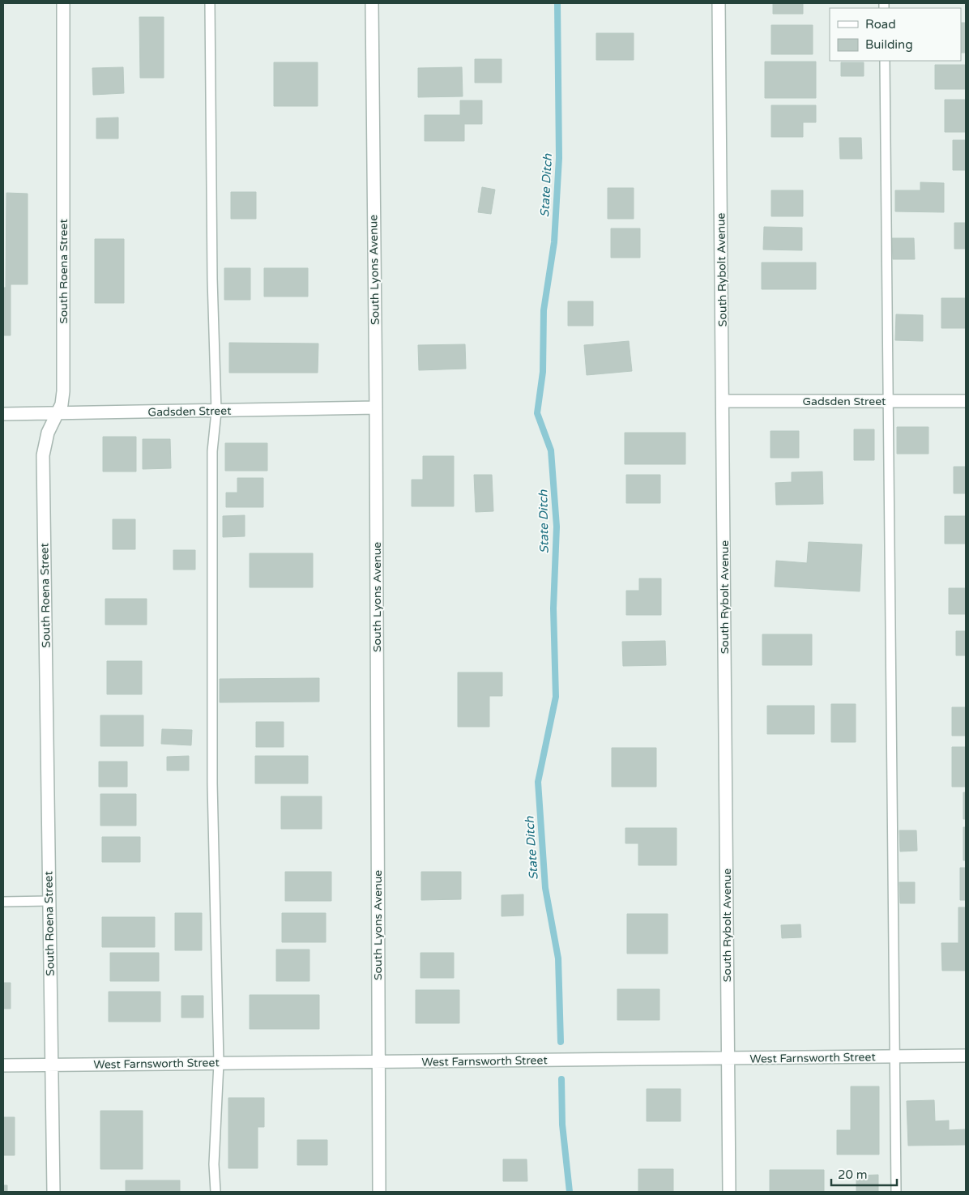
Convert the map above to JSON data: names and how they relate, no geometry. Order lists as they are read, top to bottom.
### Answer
{
  "streets": {
    "street": [
      "South Lyons Avenue",
      "South Rybolt Avenue",
      "South Roena Street",
      "Gadsden Street",
      "West Farnsworth Street"
    ]
  },
  "crossings": [
    ["South Lyons Avenue", "Gadsden Street"],
    ["South Lyons Avenue", "West Farnsworth Street"],
    ["South Rybolt Avenue", "Gadsden Street"],
    ["South Rybolt Avenue", "West Farnsworth Street"],
    ["South Roena Street", "Gadsden Street"],
    ["South Roena Street", "West Farnsworth Street"]
  ],
  "water": ["State Ditch"],
  "legend": ["Road", "Building"],
  "scale_bar": "20 m"
}
